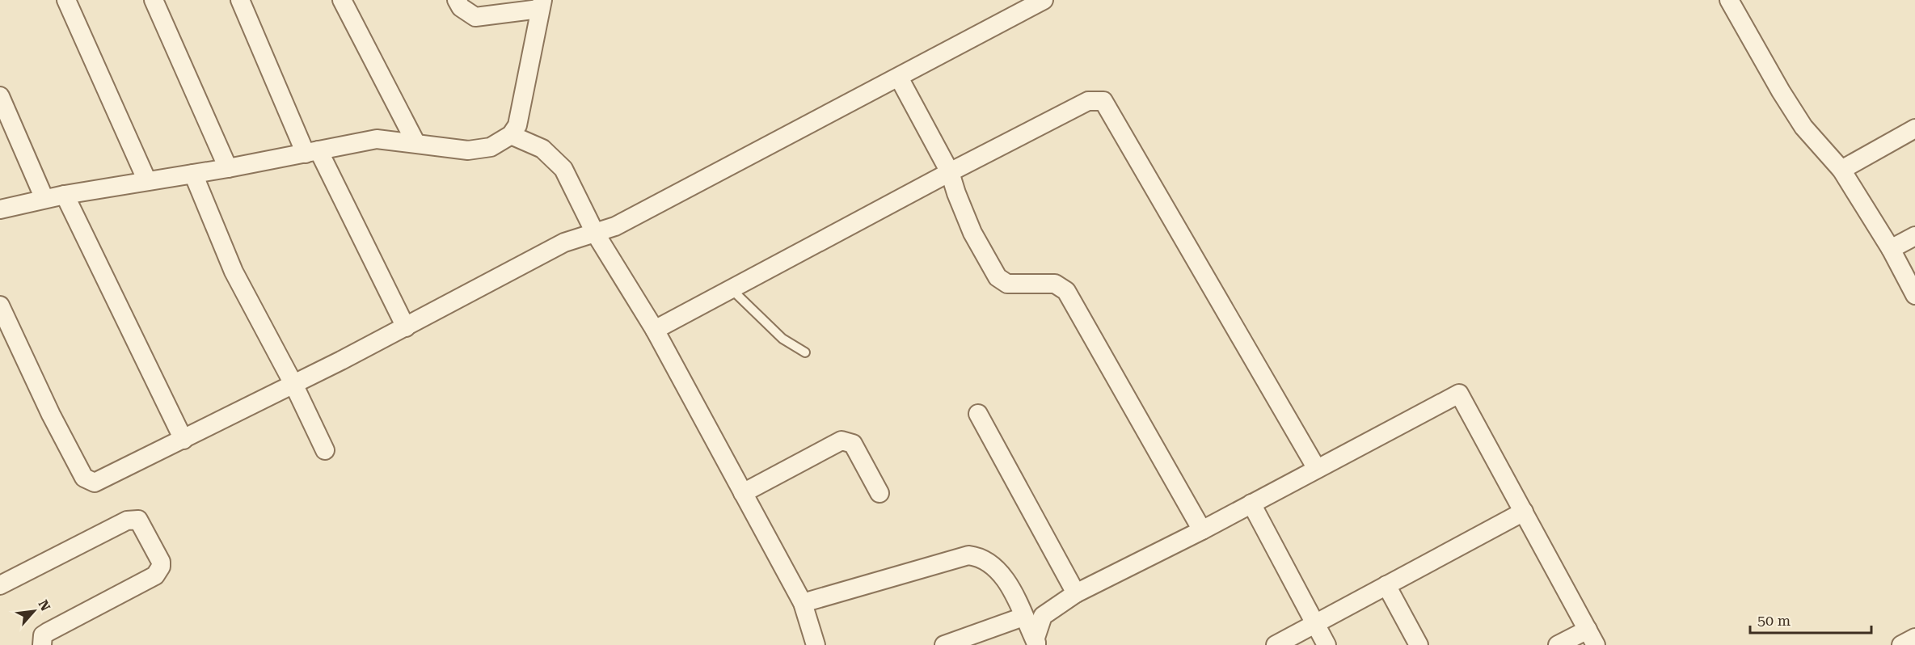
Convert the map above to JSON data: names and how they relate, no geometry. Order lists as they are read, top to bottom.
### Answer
{
  "scale_bar": "50 m",
  "north": "top right"
}
